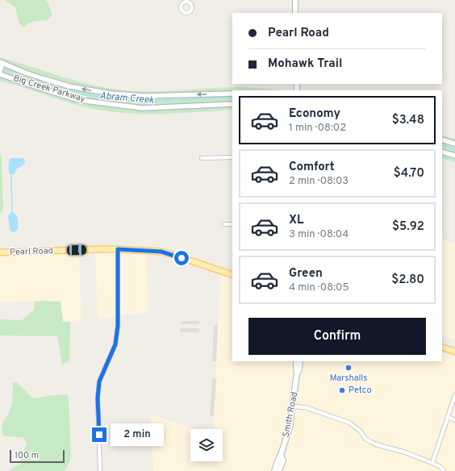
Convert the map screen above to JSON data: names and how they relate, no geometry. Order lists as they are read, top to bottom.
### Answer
{
  "streets": {
    "main road": ["Pearl Road", "Smith Road"],
    "street": ["Big Creek Parkway"]
  },
  "water": ["Abram Creek"],
  "places": ["Marshalls", "Petco"],
  "scale_bar": "100 m",
  "page": {
    "banner": ["Pearl Road", "Mohawk Trail"],
    "list": [
      {
        "name": "Economy",
        "note": "1 min · 08:02",
        "value": "$3.48"
      },
      {
        "name": "Comfort",
        "note": "2 min · 08:03",
        "value": "$4.70"
      },
      {
        "name": "XL",
        "note": "3 min · 08:04",
        "value": "$5.92"
      },
      {
        "name": "Green",
        "note": "4 min · 08:05",
        "value": "$2.80"
      }
    ],
    "buttons": "Confirm",
    "bubble": "2 min",
    "scale": "100 m"
  }
}
